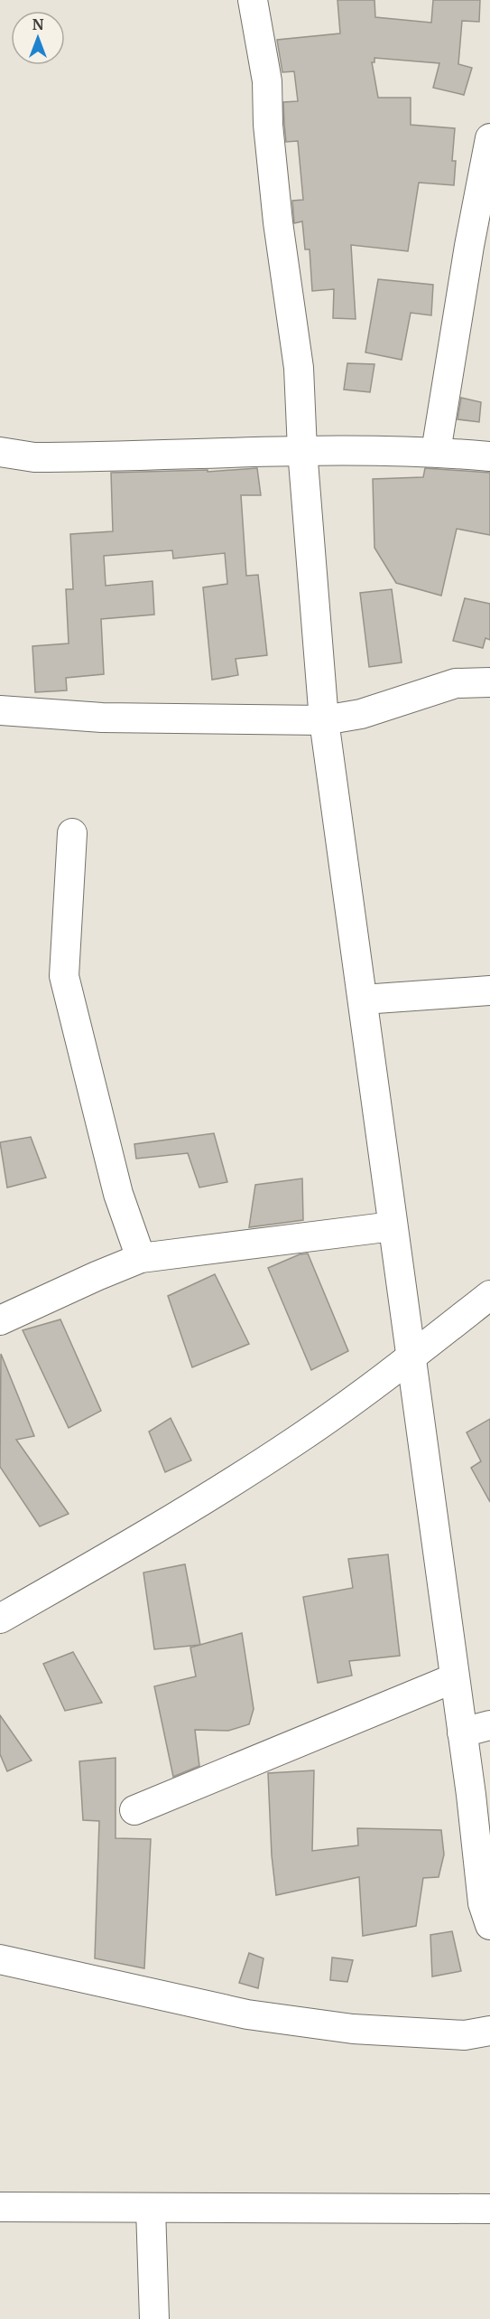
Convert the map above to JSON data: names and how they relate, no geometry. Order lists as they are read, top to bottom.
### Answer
{
  "north": "top"
}
